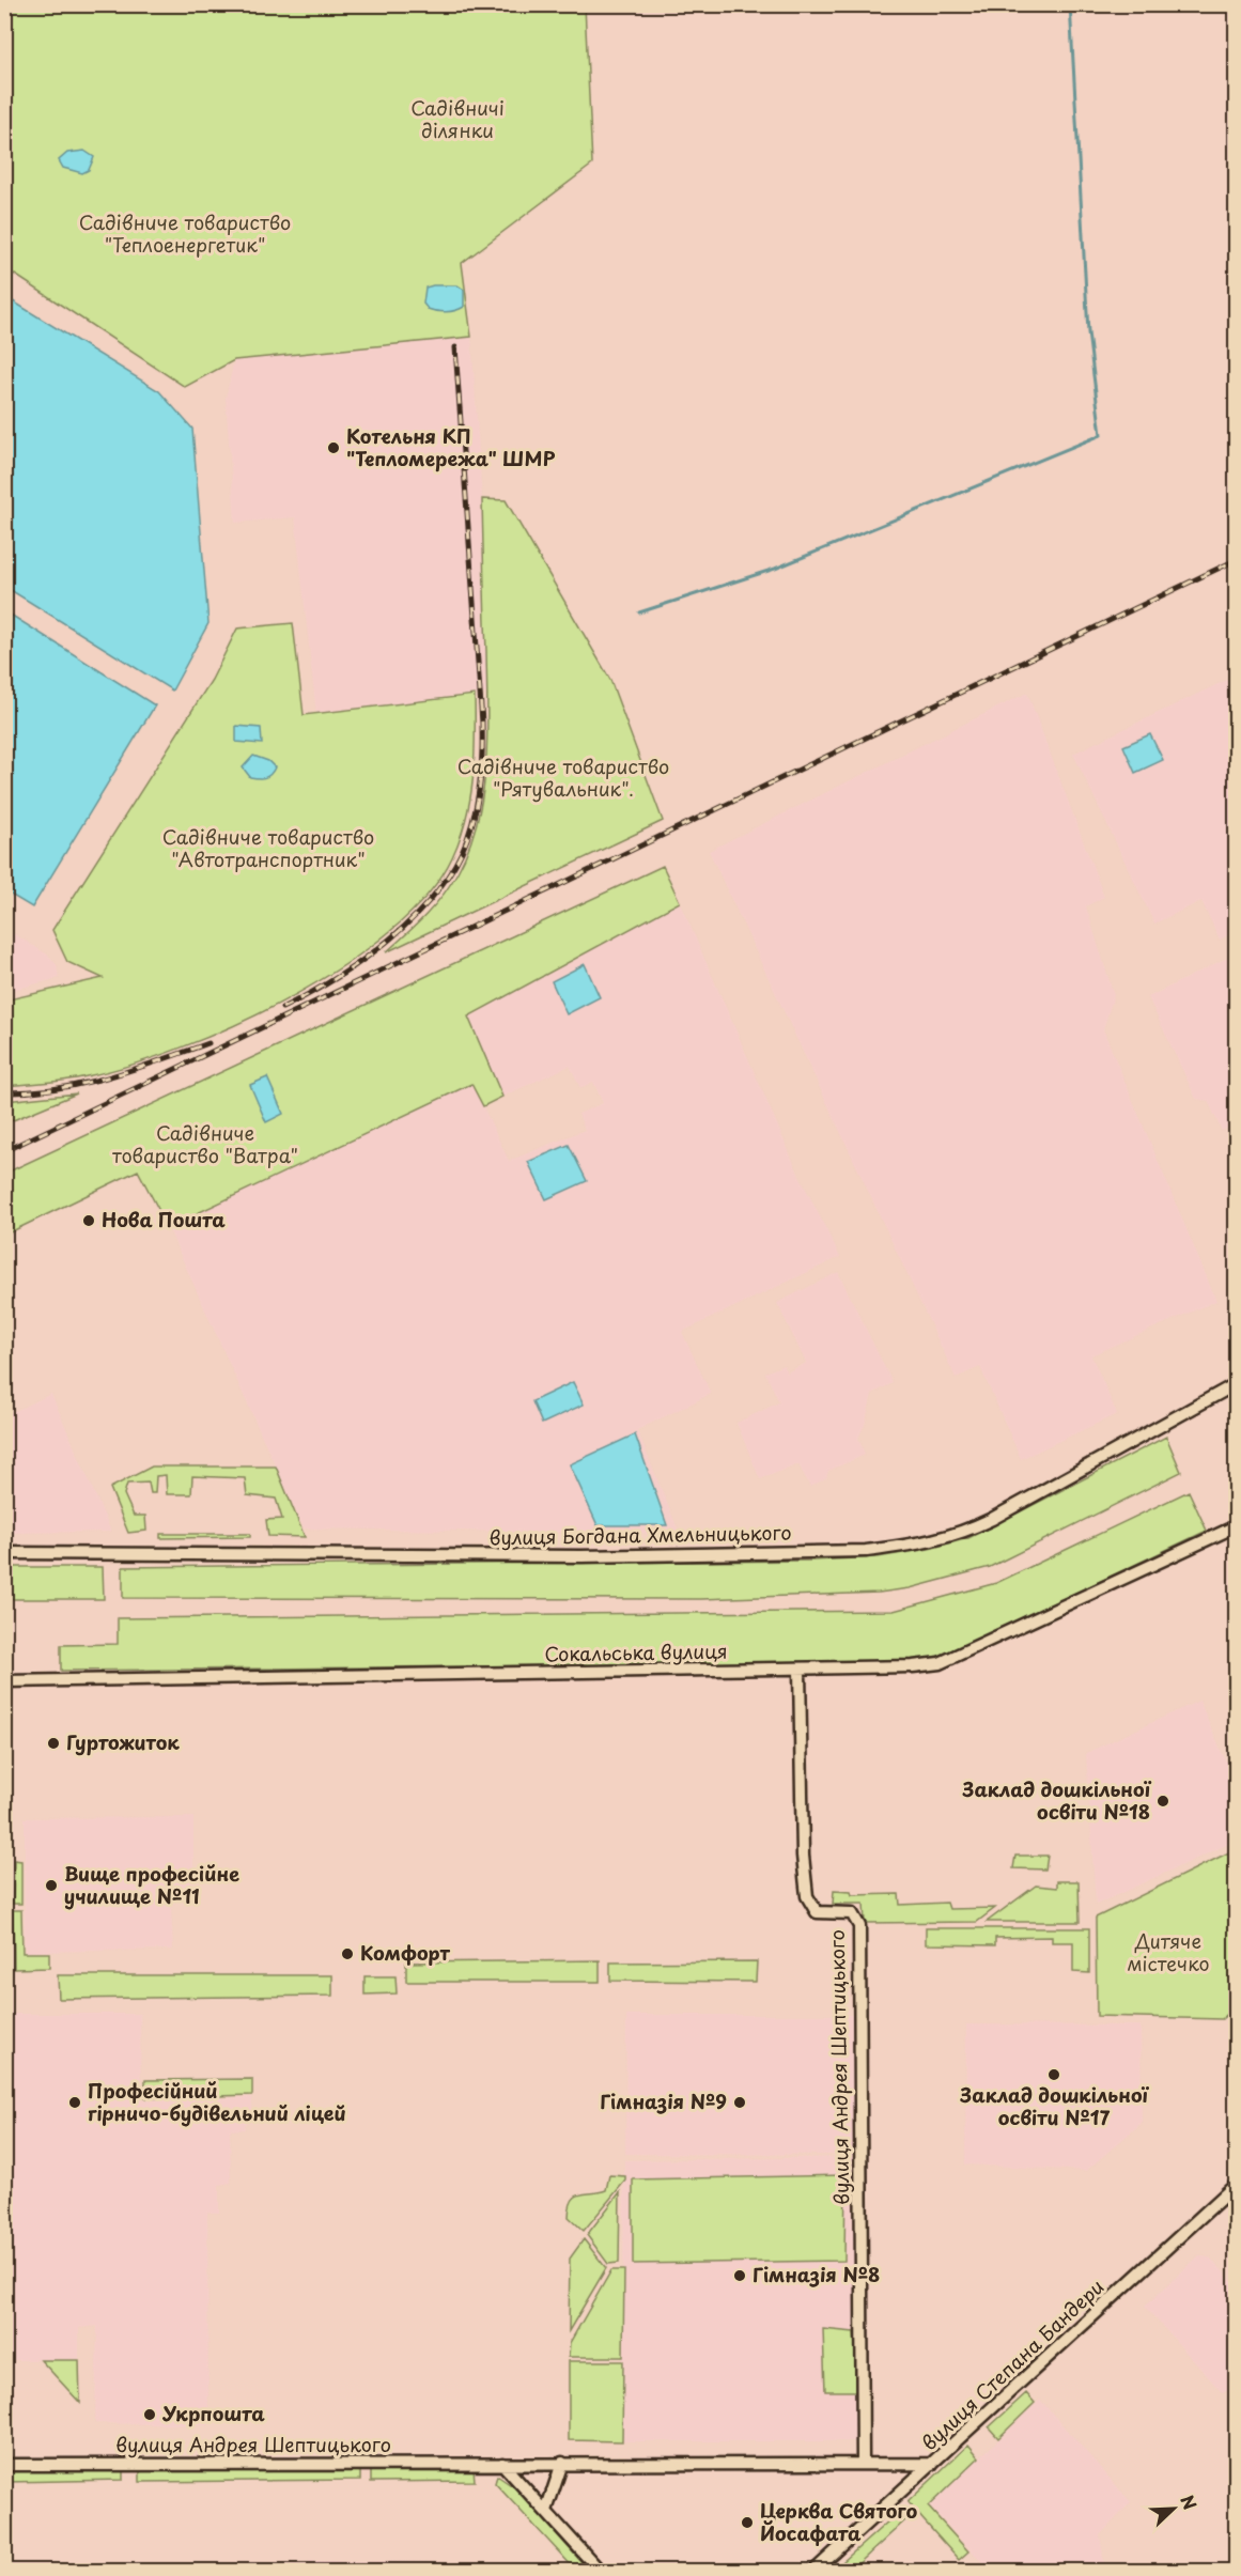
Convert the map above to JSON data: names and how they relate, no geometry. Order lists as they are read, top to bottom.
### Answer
{
  "streets": {
    "street": [
      "вулиця Богдана Хмельницького",
      "Сокальська вулиця",
      "вулиця Андрея Шептицького",
      "вулиця Степана Бандери"
    ]
  },
  "crossings": [
    ["Сокальська вулиця", "вулиця Андрея Шептицького"],
    ["вулиця Андрея Шептицького", "вулиця Степана Бандери"]
  ],
  "parks": [
    "Садівничі ділянки",
    "Садівниче товариство \"Теплоенергетик\"",
    "Садівниче товариство \"Рятувальник\".",
    "Садівниче товариство \"Автотранспортник\"",
    "Садівниче товариство \"Ватра\"",
    "Дитяче містечко"
  ],
  "places": [
    "Котельня КП \"Тепломережа\" ШМР",
    "Нова Пошта",
    "Гуртожиток",
    "Заклад дошкільної освіти №18",
    "Вище професійне училище №11",
    "Комфорт",
    "Заклад дошкільної освіти №17",
    "Професійний гірничо-будівельний ліцей",
    "Гімназія №9",
    "Гімназія №8",
    "Укрпошта",
    "Церква Святого Йосафата"
  ],
  "north": "top right"
}
